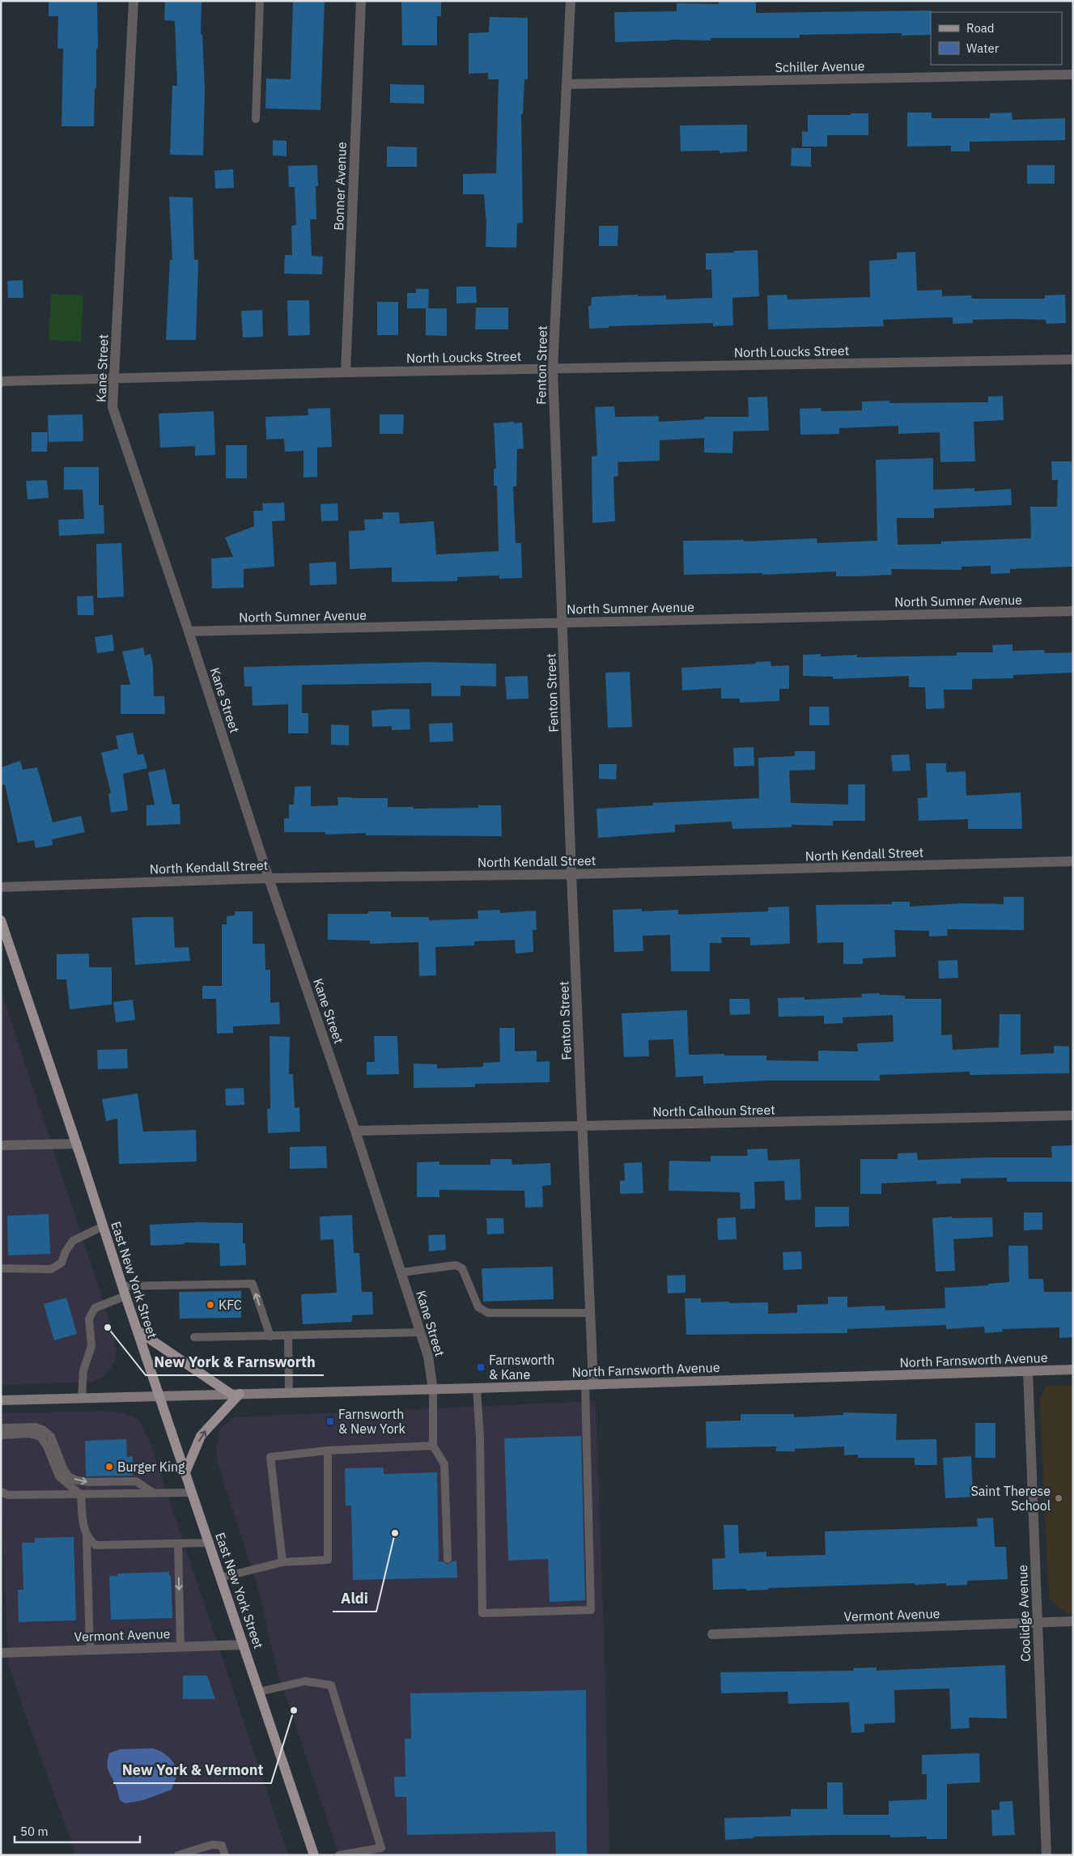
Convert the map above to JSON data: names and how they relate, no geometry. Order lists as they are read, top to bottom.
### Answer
{
  "streets": {
    "main road": ["East New York Street", "North Farnsworth Avenue"],
    "street": [
      "Schiller Avenue",
      "Bonner Avenue",
      "North Loucks Street",
      "Fenton Street",
      "Kane Street",
      "North Sumner Avenue",
      "North Kendall Street",
      "North Calhoun Street",
      "Coolidge Avenue",
      "Vermont Avenue"
    ]
  },
  "crossings": [
    ["Schiller Avenue", "Fenton Street"],
    ["Bonner Avenue", "North Loucks Street"],
    ["North Loucks Street", "Fenton Street"],
    ["North Loucks Street", "Kane Street"],
    ["Fenton Street", "North Sumner Avenue"],
    ["Fenton Street", "North Kendall Street"],
    ["Fenton Street", "North Calhoun Street"],
    ["Fenton Street", "North Farnsworth Avenue"],
    ["Kane Street", "North Sumner Avenue"],
    ["Kane Street", "North Kendall Street"],
    ["Kane Street", "North Calhoun Street"],
    ["Kane Street", "North Farnsworth Avenue"],
    ["East New York Street", "North Farnsworth Avenue"],
    ["East New York Street", "Vermont Avenue"],
    ["North Farnsworth Avenue", "Coolidge Avenue"],
    ["Coolidge Avenue", "Vermont Avenue"]
  ],
  "places": {
    "other": [
      "KFC",
      "New York & Farnsworth",
      "Burger King",
      "Saint Therese School",
      "Aldi",
      "New York & Vermont"
    ],
    "transit": ["Farnsworth & Kane", "Farnsworth & New York"]
  },
  "legend": ["Road", "Water"],
  "scale_bar": "50 m"
}
